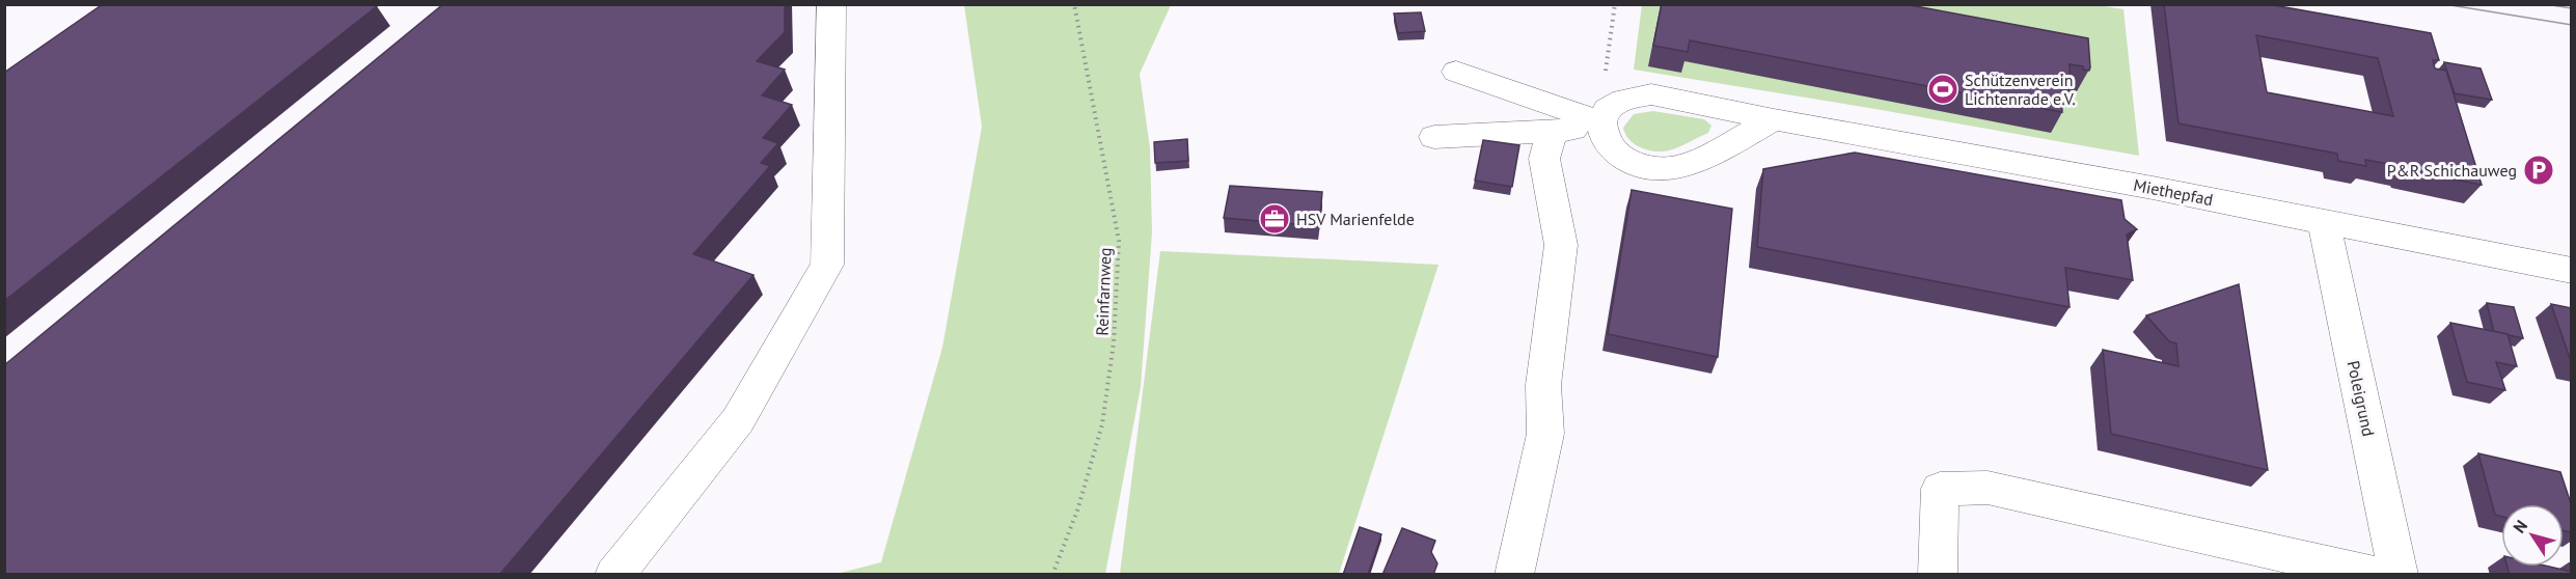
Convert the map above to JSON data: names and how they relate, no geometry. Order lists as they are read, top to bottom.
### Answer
{
  "streets": {
    "street": ["Miethepfad", "Poleigrund"],
    "path": ["Reinfarnweg"]
  },
  "crossings": [
    ["Miethepfad", "Poleigrund"]
  ],
  "places": {
    "sports": ["Schützenverein Lichtenrade e.V."],
    "parking": ["P&R Schichauweg"],
    "office": ["HSV Marienfelde"]
  },
  "north": "top left"
}
